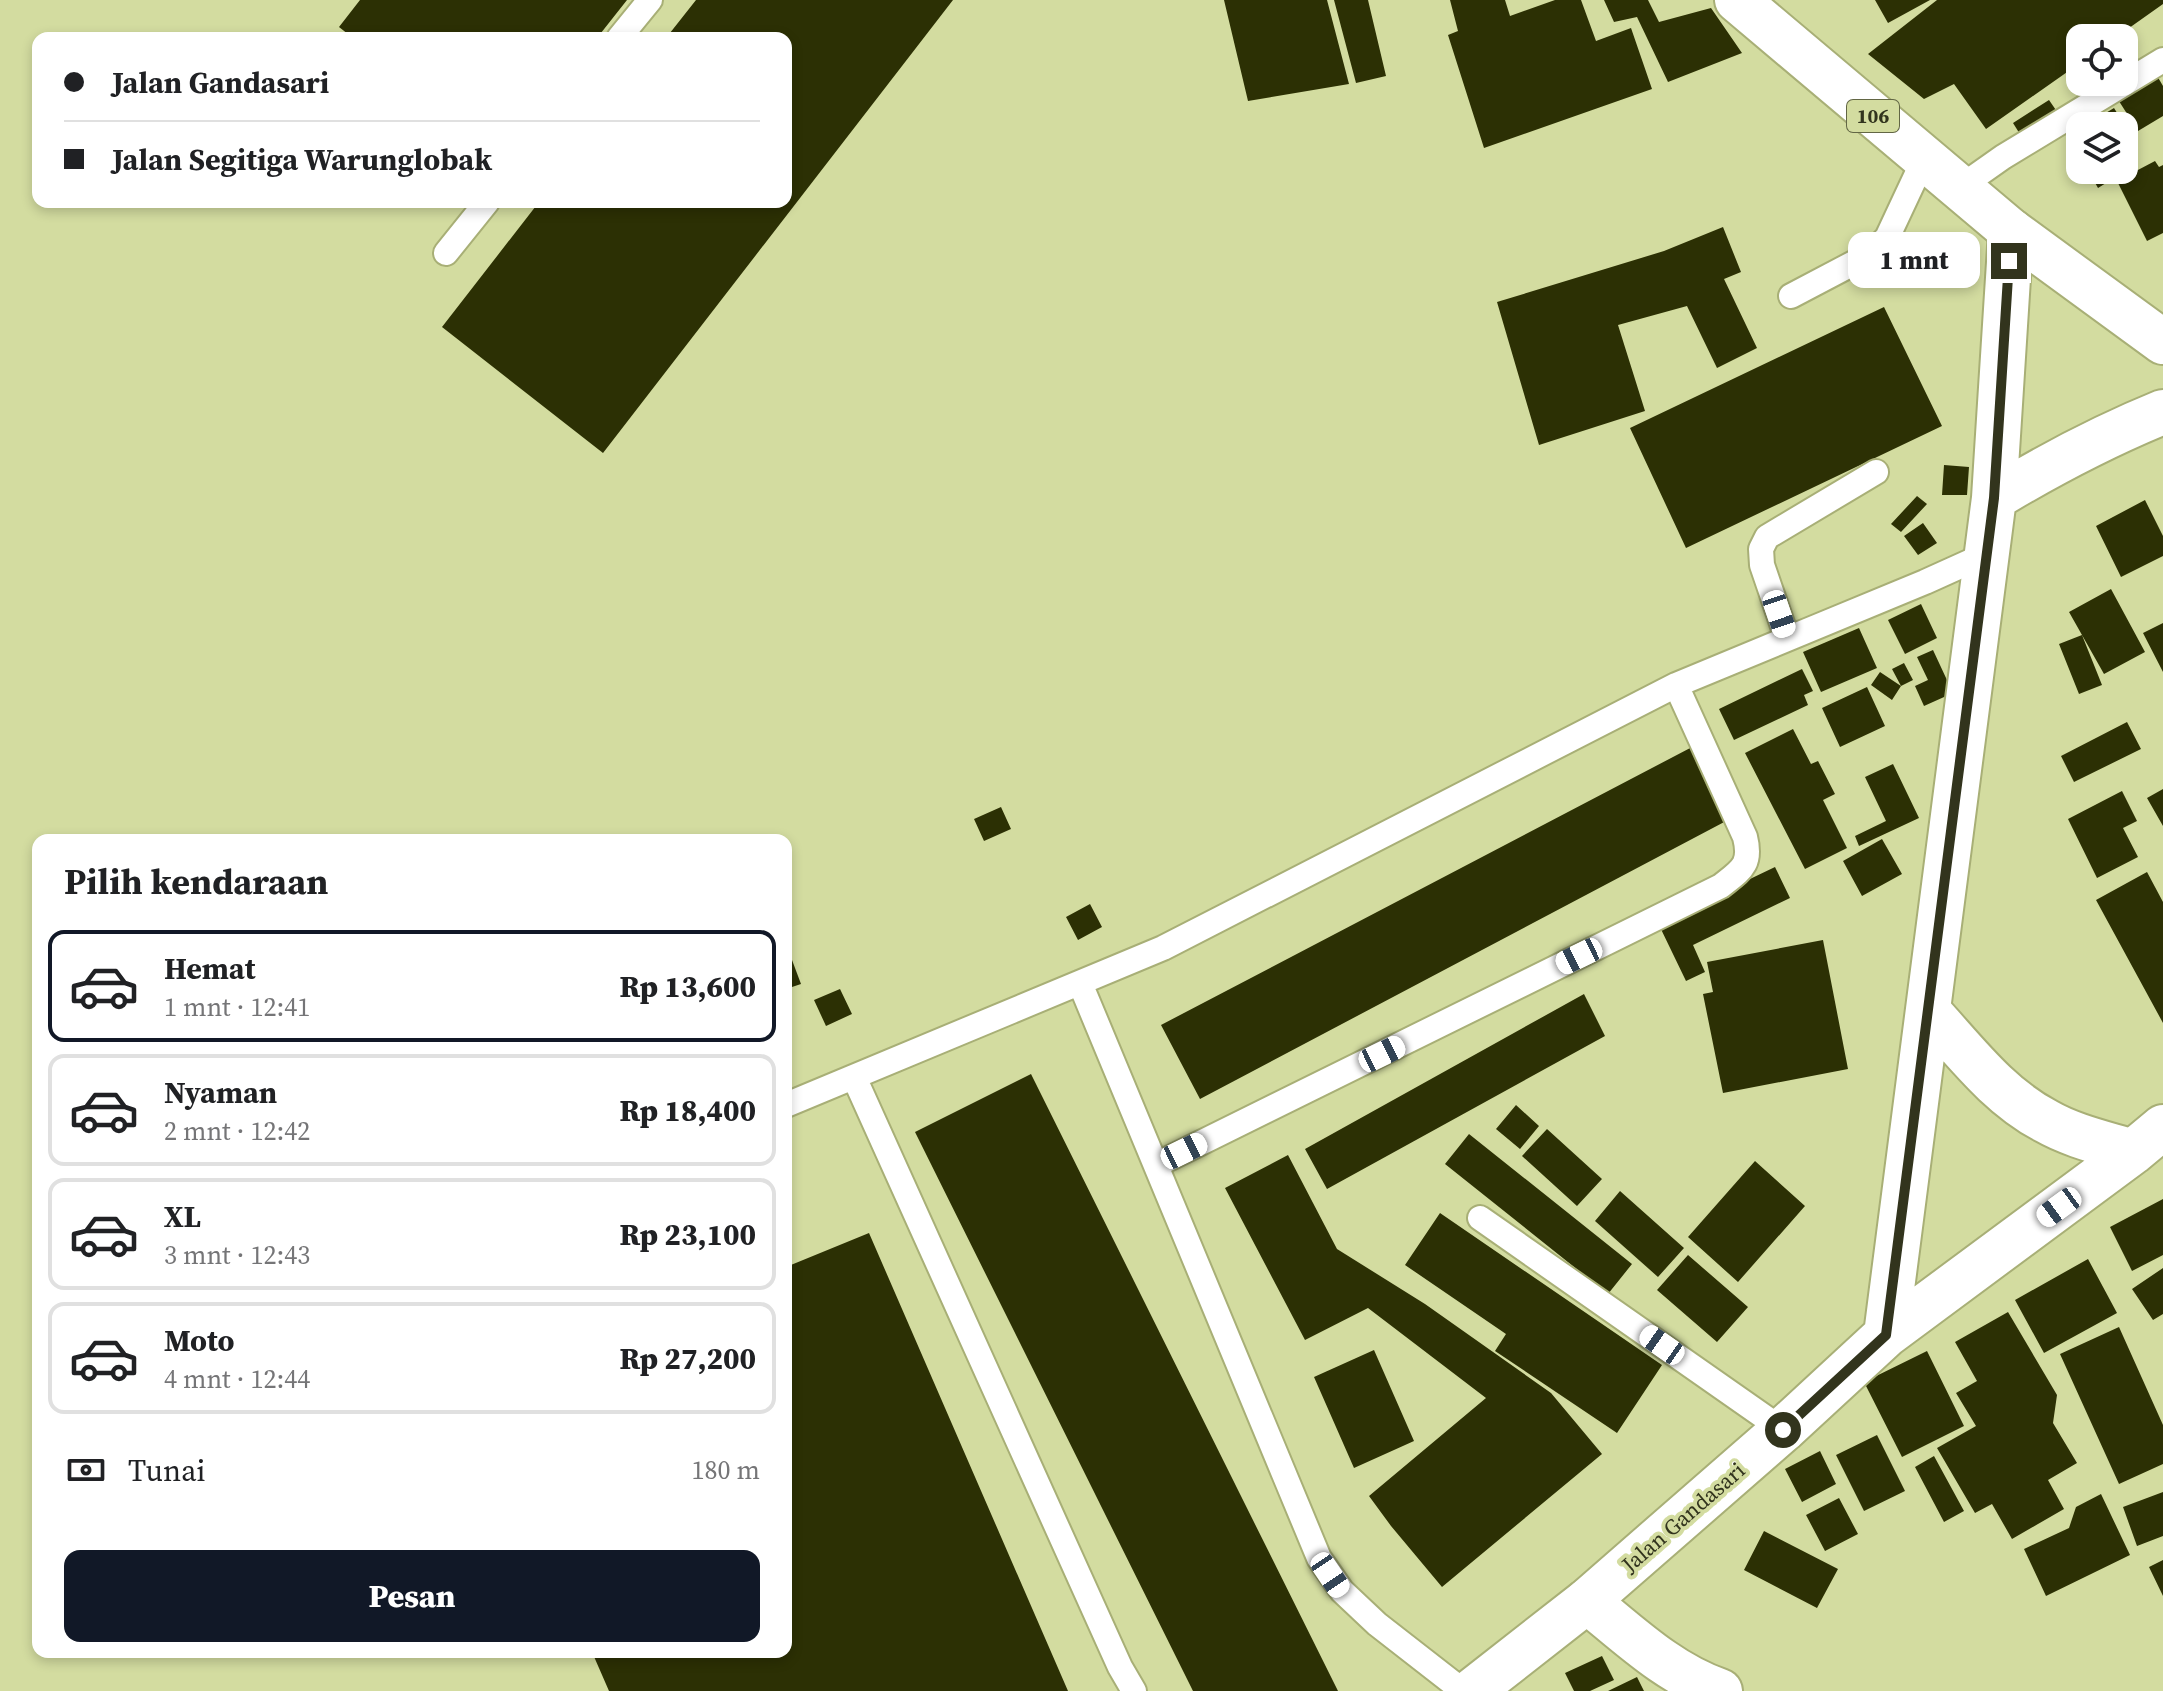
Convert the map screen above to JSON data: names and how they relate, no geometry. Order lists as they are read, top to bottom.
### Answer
{
  "streets": {
    "main road": ["106", "Jalan Gandasari"]
  },
  "page": {
    "banner": ["Jalan Gandasari", "Jalan Segitiga Warunglobak"],
    "bubble": "1 mnt",
    "heading": "Pilih kendaraan",
    "list": [
      {
        "name": "Hemat",
        "note": "1 mnt · 12:41",
        "value": "Rp 13,600"
      },
      {
        "name": "Nyaman",
        "note": "2 mnt · 12:42",
        "value": "Rp 18,400"
      },
      {
        "name": "XL",
        "note": "3 mnt · 12:43",
        "value": "Rp 23,100"
      },
      {
        "name": "Moto",
        "note": "4 mnt · 12:44",
        "value": "Rp 27,200"
      }
    ],
    "pay": ["Tunai", "180 m"],
    "buttons": "Pesan"
  }
}
